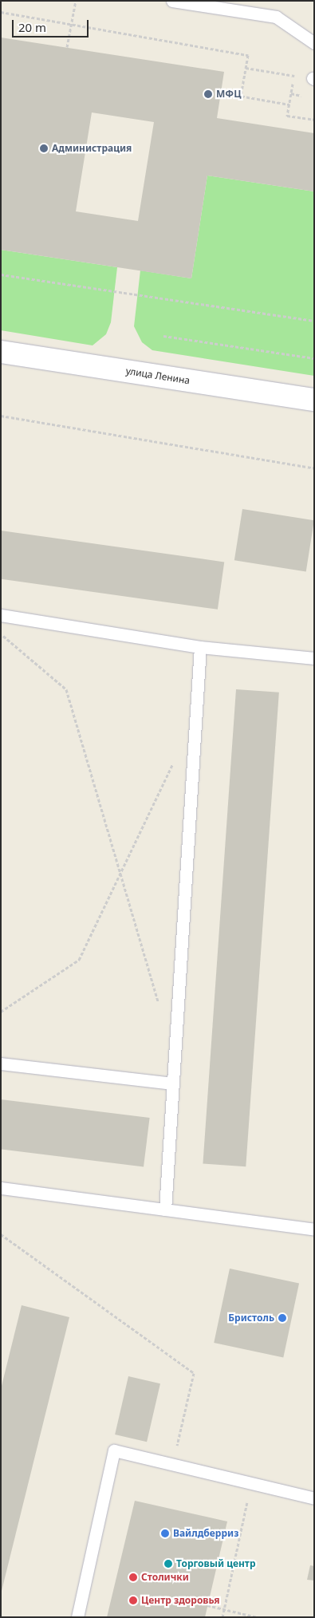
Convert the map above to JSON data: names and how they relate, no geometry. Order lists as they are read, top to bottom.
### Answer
{
  "streets": {
    "street": ["улица Ленина"]
  },
  "places": [
    "МФЦ",
    "Администрация",
    "Бристоль",
    "Вайлдберриз",
    "Торговый центр",
    "Столички",
    "Центр здоровья"
  ],
  "scale_bar": "20 m"
}
